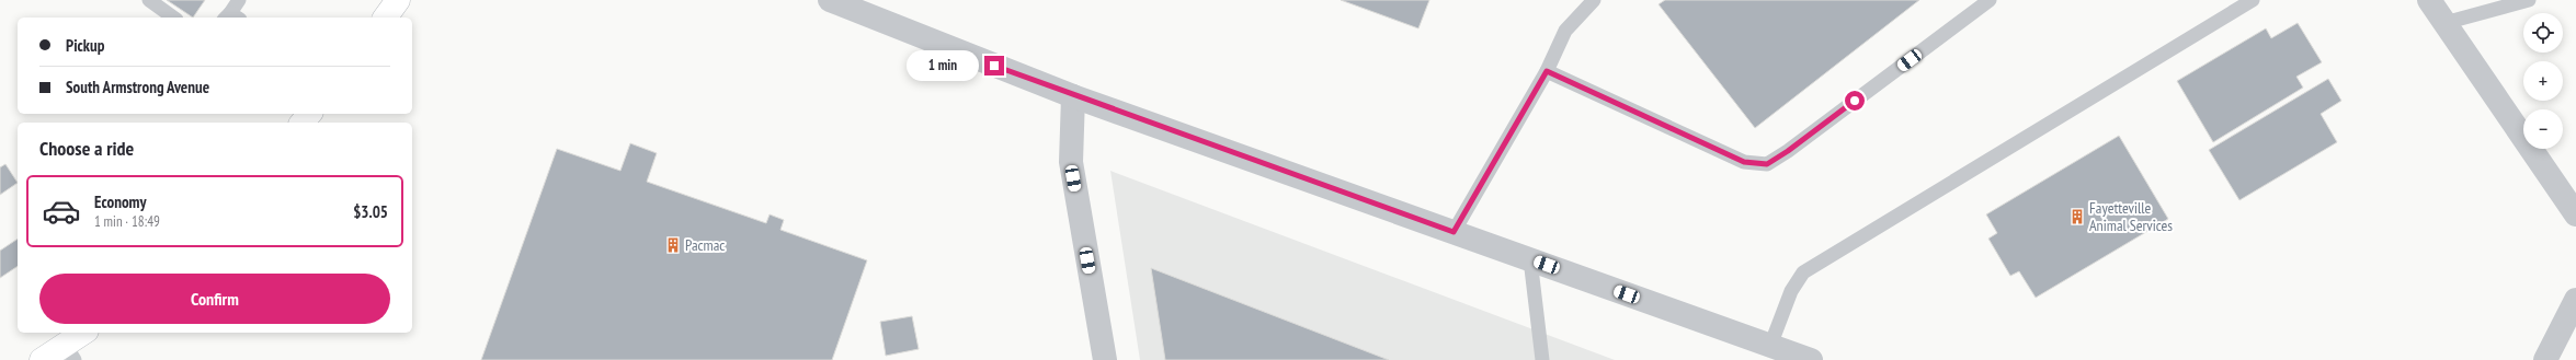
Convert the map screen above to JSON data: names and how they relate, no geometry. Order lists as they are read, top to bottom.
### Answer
{
  "places": {
    "building": ["Fayetteville Animal Services", "Pacmac"]
  },
  "page": {
    "map_buttons": ["+", "−"],
    "banner": ["Pickup", "South Armstrong Avenue"],
    "bubble": "1 min",
    "heading": "Choose a ride",
    "list": [
      {
        "name": "Economy",
        "note": "1 min · 18:49",
        "value": "$3.05"
      }
    ],
    "buttons": "Confirm"
  }
}
